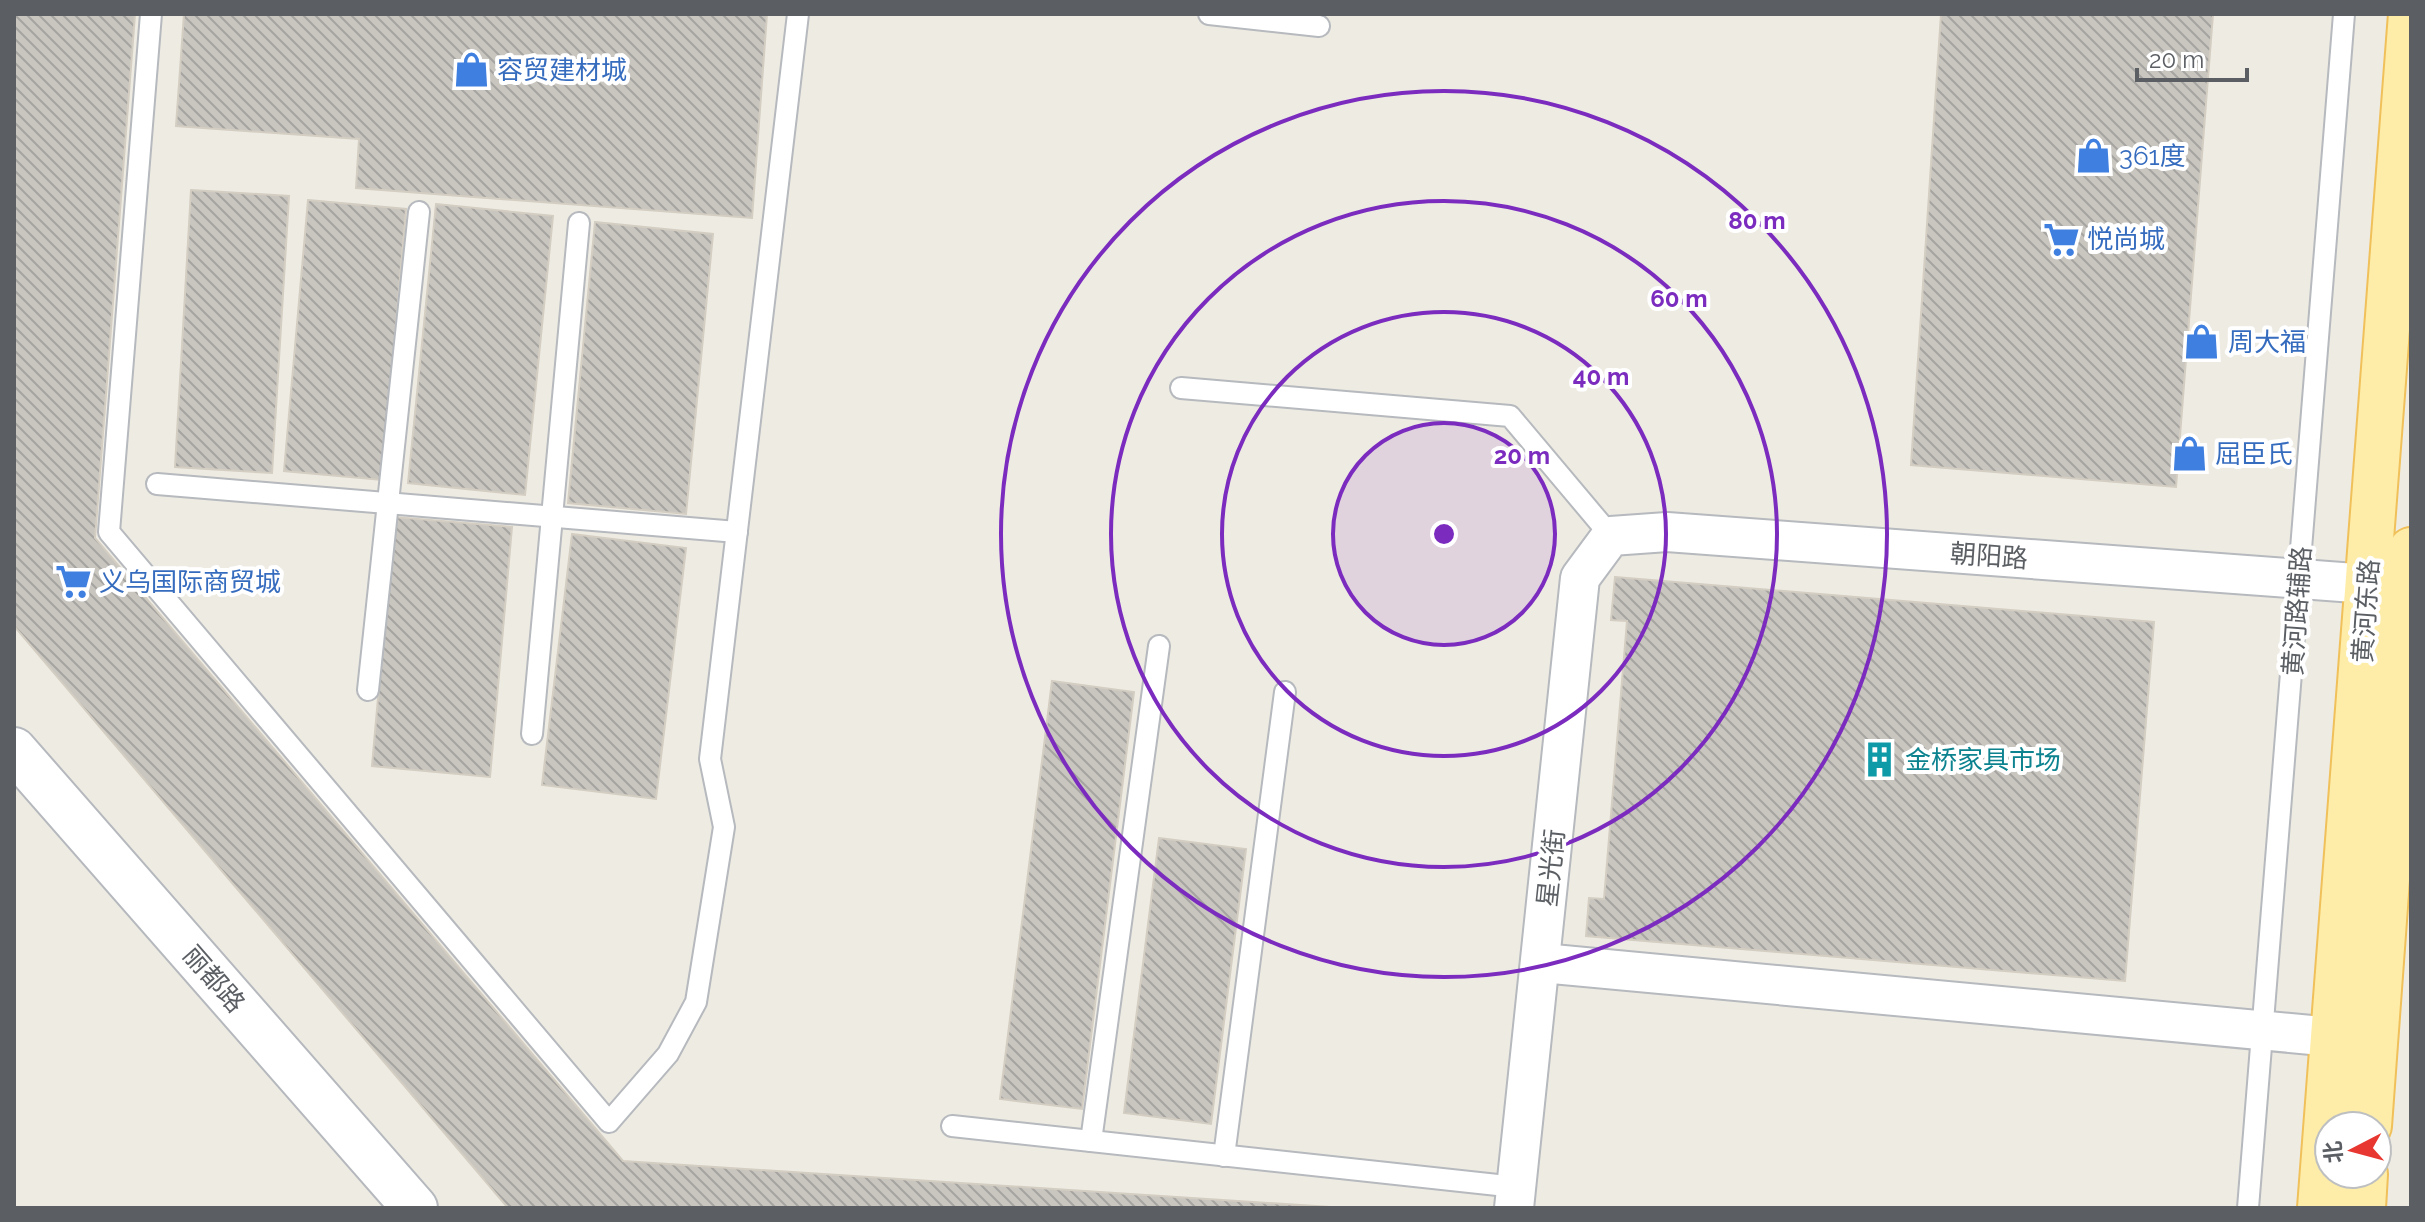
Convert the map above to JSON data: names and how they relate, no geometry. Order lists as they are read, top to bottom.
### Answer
{
  "streets": {
    "main road": ["黄河东路"],
    "street": ["朝阳路", "星光街", "丽都路"],
    "lane": ["黄河路辅路"]
  },
  "crossings": [
    ["朝阳路", "黄河路辅路"],
    ["朝阳路", "黄河东路"],
    ["朝阳路", "星光街"]
  ],
  "places": {
    "shop": [
      "容贸建材城",
      "361度",
      "周大福",
      "屈臣氏"
    ],
    "supermarket": ["悦尚城", "义乌国际商贸城"],
    "building": ["金桥家具市场"]
  },
  "scale_bar": "20 m",
  "north": "left",
  "rings": [
    "80 m",
    "60 m",
    "40 m",
    "20 m"
  ]
}
